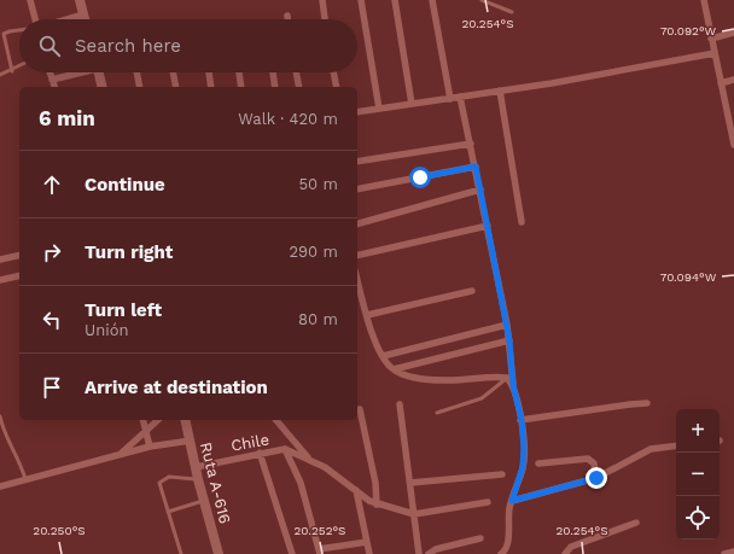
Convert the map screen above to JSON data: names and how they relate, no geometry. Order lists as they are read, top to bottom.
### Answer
{
  "streets": {
    "main road": ["Ruta A-616"],
    "street": ["Chile"]
  },
  "crossings": [
    ["Chile", "Ruta A-616"]
  ],
  "page": {
    "search": "Search here",
    "heading": ["6 min", "Walk · 420 m"],
    "list": [
      ["Continue", "50 m"],
      ["Turn right", "290 m"],
      ["Turn left", "Unión", "80 m"],
      "Arrive at destination"
    ],
    "map_buttons": ["+", "−"]
  },
  "coordinates": [
    "20.254°S",
    "70.092°W",
    "70.094°W",
    "20.250°S",
    "20.252°S"
  ]
}
